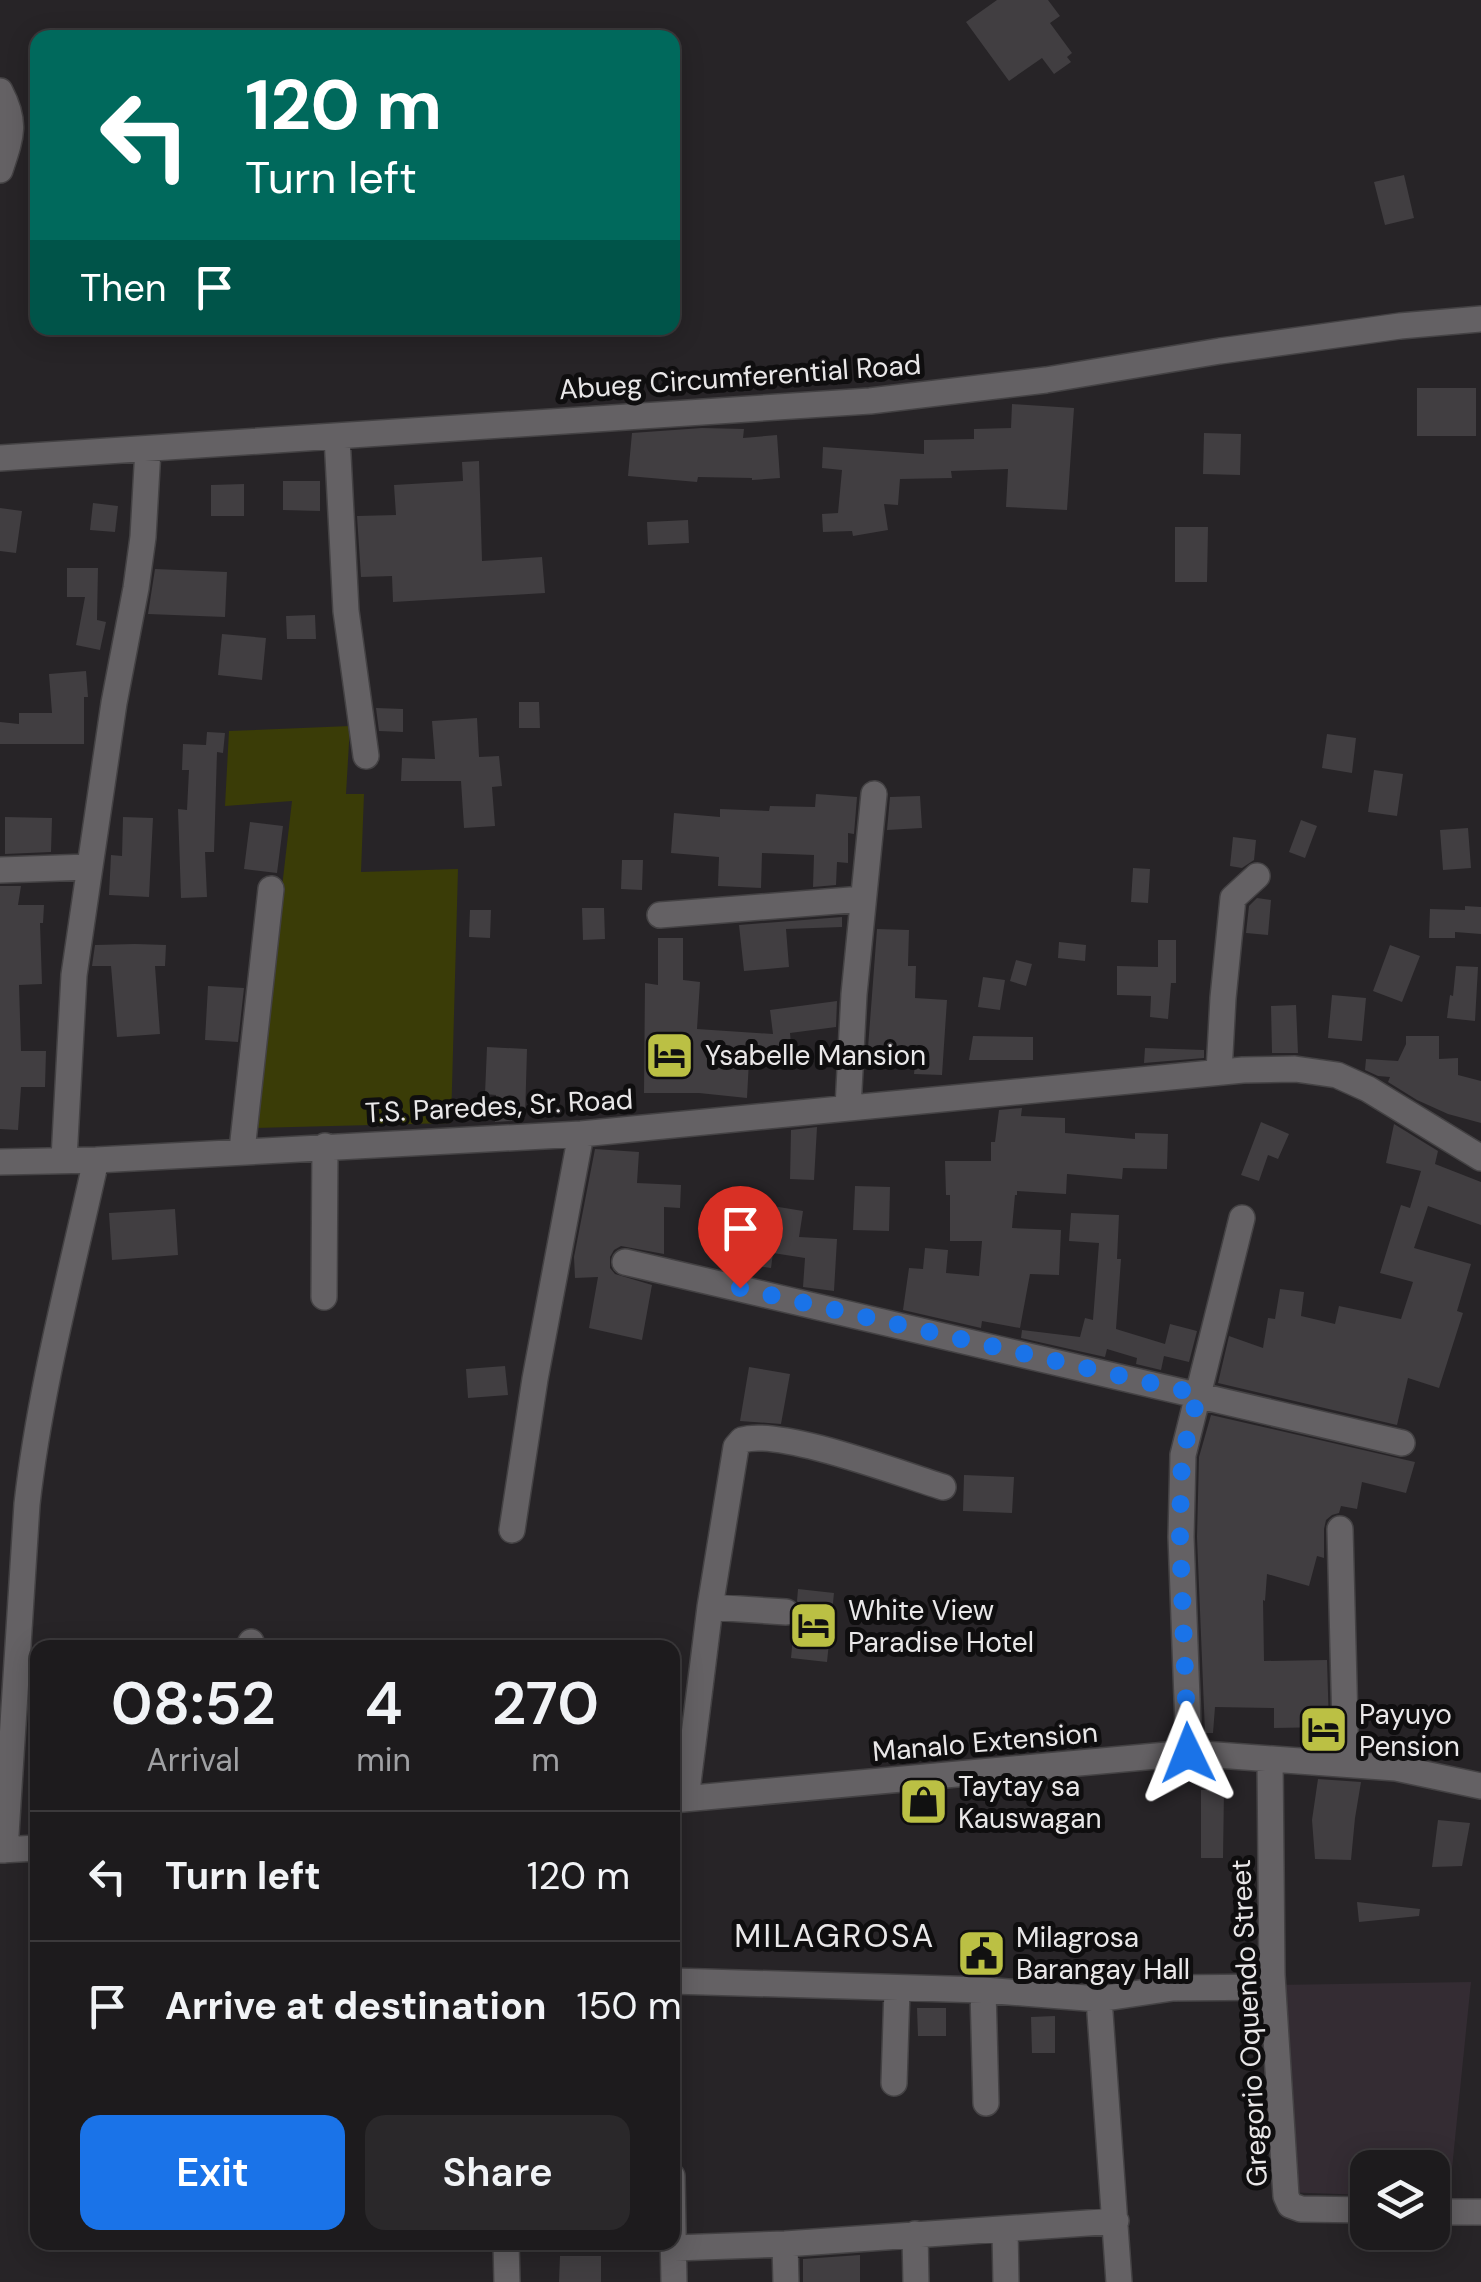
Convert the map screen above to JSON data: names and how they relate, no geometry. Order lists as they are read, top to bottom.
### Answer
{
  "streets": {
    "street": [
      "Abueg Circumferential Road",
      "T.S. Paredes, Sr. Road",
      "Manalo Extension",
      "Gregorio Oquendo Street"
    ]
  },
  "crossings": [
    ["Manalo Extension", "Gregorio Oquendo Street"]
  ],
  "districts": ["MILAGROSA"],
  "places": {
    "hotel": ["Ysabelle Mansion", "White View Paradise Hotel", "Payuyo Pension"],
    "shop": ["Taytay sa Kauswagan"],
    "public building": ["Milagrosa Barangay Hall"]
  },
  "page": {
    "turn": ["120 m", "Turn left"],
    "then": "Then",
    "eta": [
      "08:52",
      "Arrival",
      "4",
      "min",
      "270",
      "m"
    ],
    "list": [
      {
        "name": "Turn left",
        "value": "120 m"
      },
      {
        "name": "Arrive at destination",
        "value": "150 m"
      }
    ],
    "buttons": ["Exit", "Share"]
  }
}
